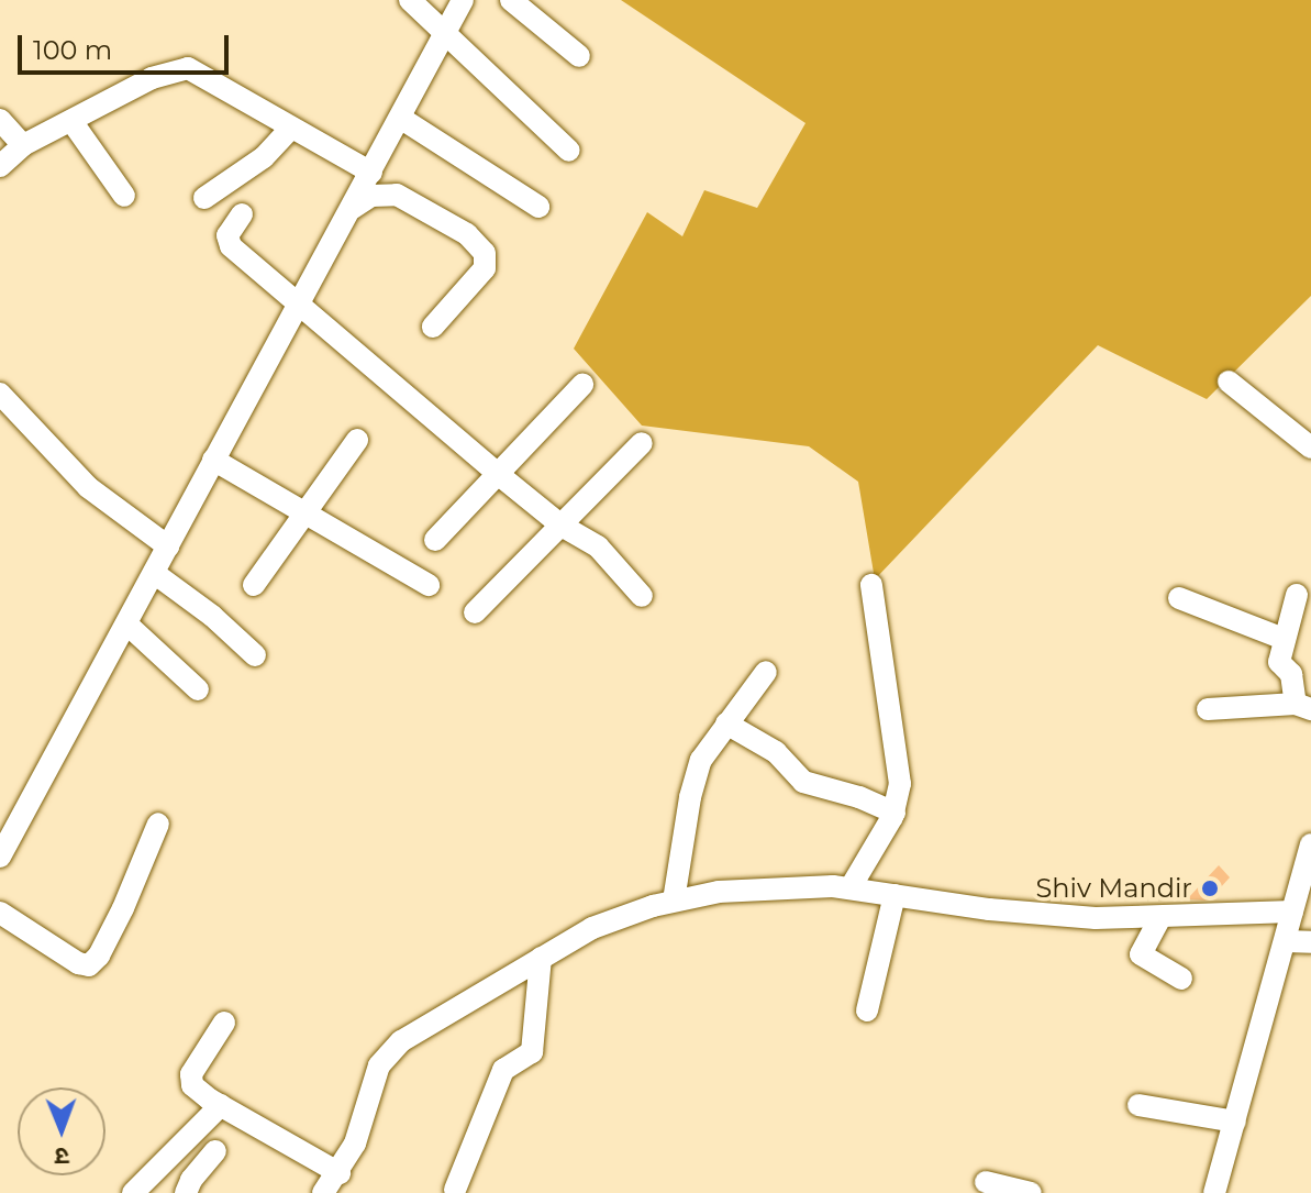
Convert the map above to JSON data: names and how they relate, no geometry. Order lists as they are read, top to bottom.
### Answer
{
  "places": ["Shiv Mandir"],
  "scale_bar": "100 m",
  "north": "bottom"
}
